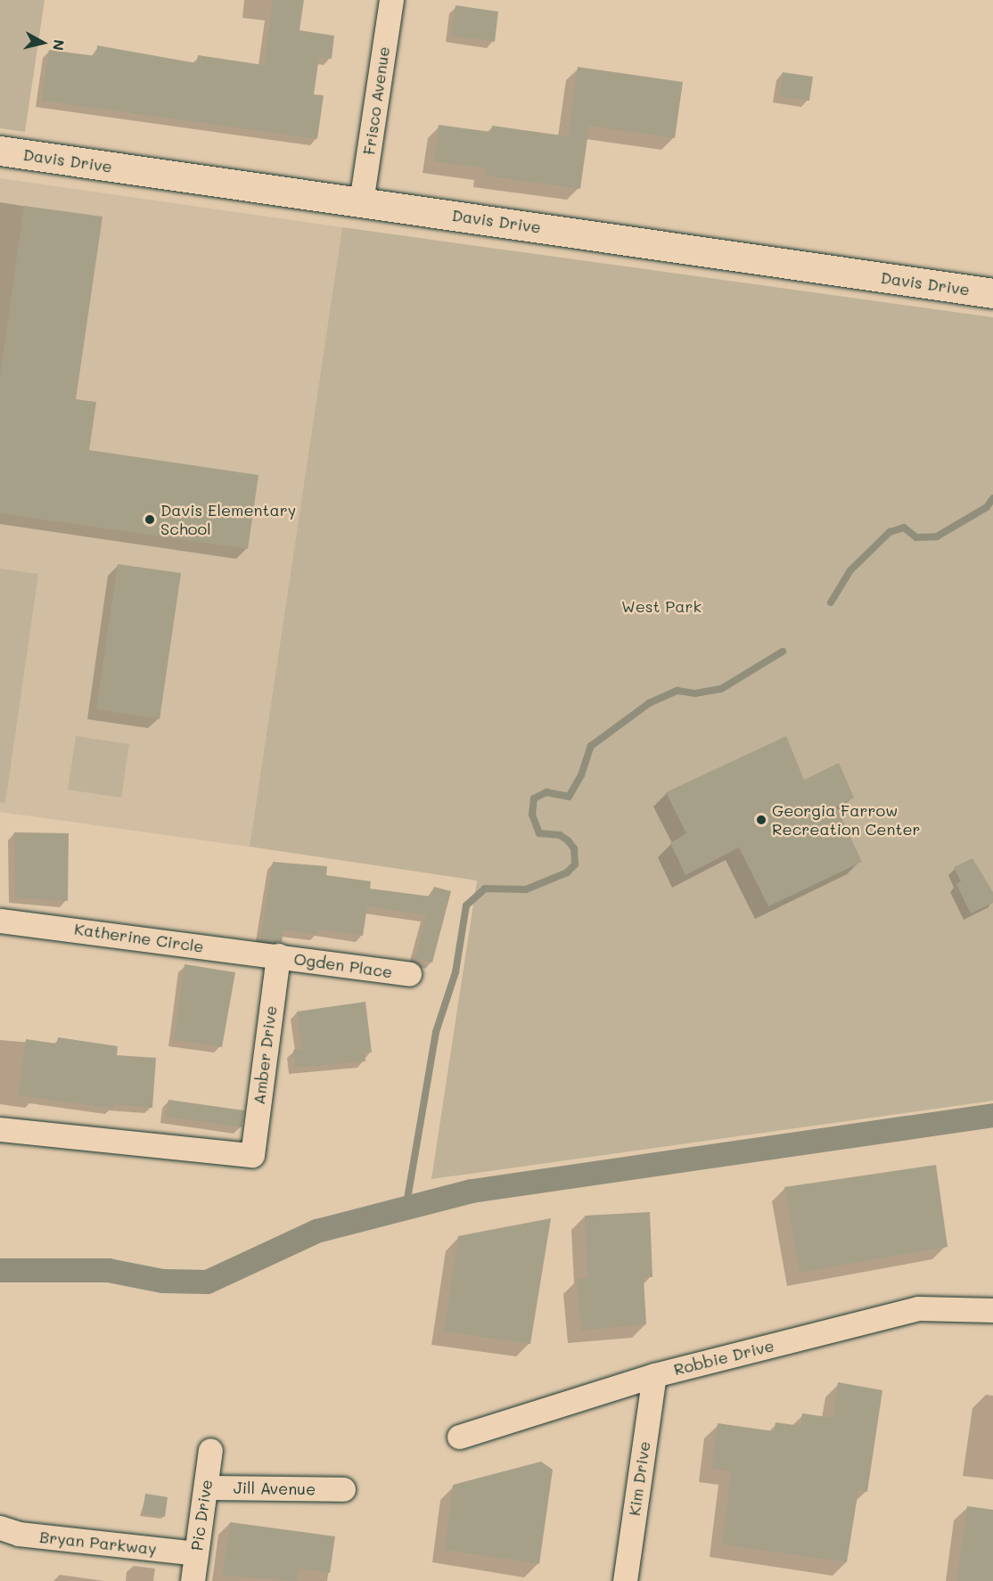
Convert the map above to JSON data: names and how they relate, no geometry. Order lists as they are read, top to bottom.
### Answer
{
  "streets": {
    "street": [
      "Frisco Avenue",
      "Davis Drive",
      "Katherine Circle",
      "Ogden Place",
      "Amber Drive",
      "Robbie Drive",
      "Kim Drive",
      "Jill Avenue",
      "Pic Drive",
      "Bryan Parkway"
    ]
  },
  "crossings": [
    ["Frisco Avenue", "Davis Drive"],
    ["Katherine Circle", "Ogden Place"],
    ["Katherine Circle", "Amber Drive"],
    ["Ogden Place", "Amber Drive"],
    ["Robbie Drive", "Kim Drive"],
    ["Jill Avenue", "Pic Drive"],
    ["Pic Drive", "Bryan Parkway"]
  ],
  "parks": ["West Park"],
  "places": ["Davis Elementary School", "Georgia Farrow Recreation Center"],
  "north": "right"
}
